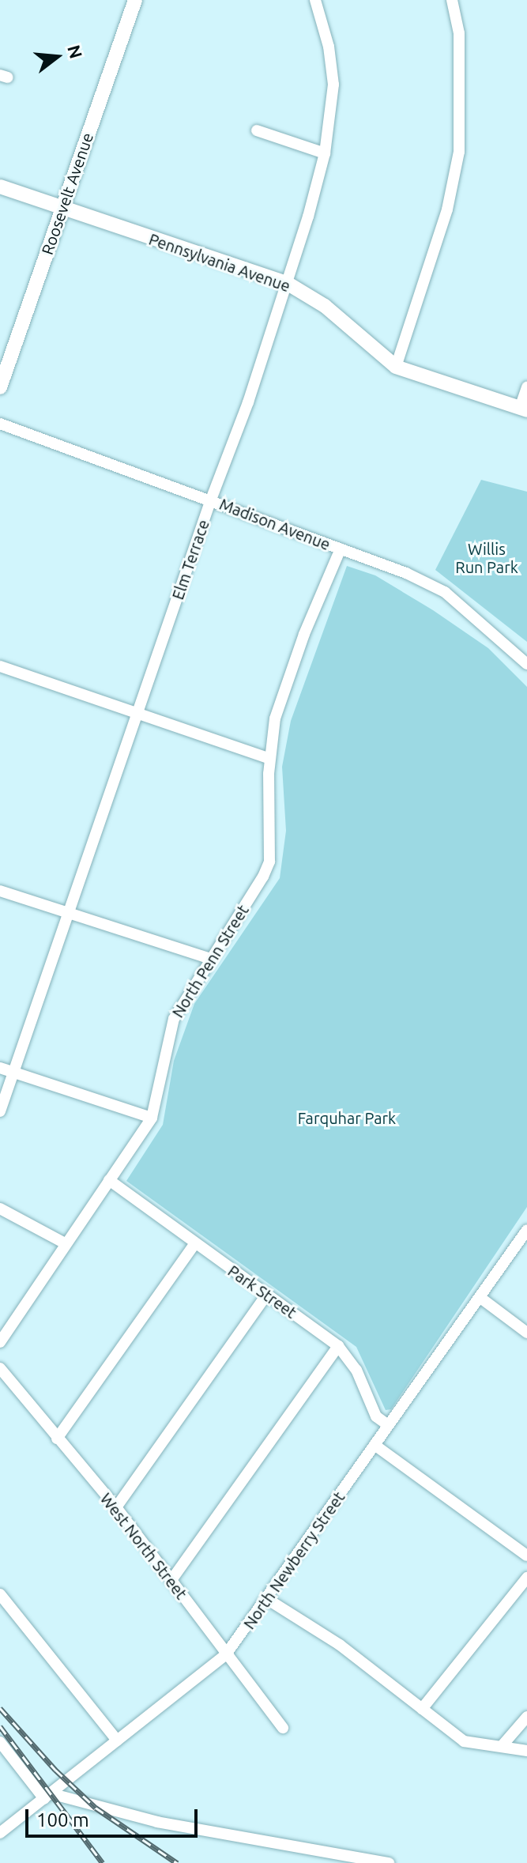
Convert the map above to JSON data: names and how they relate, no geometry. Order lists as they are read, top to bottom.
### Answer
{
  "streets": {
    "street": [
      "Roosevelt Avenue",
      "Pennsylvania Avenue",
      "Madison Avenue",
      "Elm Terrace",
      "North Penn Street",
      "Park Street",
      "West North Street",
      "North Newberry Street"
    ]
  },
  "crossings": [
    ["Roosevelt Avenue", "Pennsylvania Avenue"],
    ["Pennsylvania Avenue", "Elm Terrace"],
    ["Madison Avenue", "Elm Terrace"],
    ["Madison Avenue", "North Penn Street"],
    ["North Penn Street", "Park Street"],
    ["Park Street", "North Newberry Street"],
    ["West North Street", "North Newberry Street"]
  ],
  "parks": ["Willis Run Park", "Farquhar Park"],
  "scale_bar": "100 m",
  "north": "right"
}
